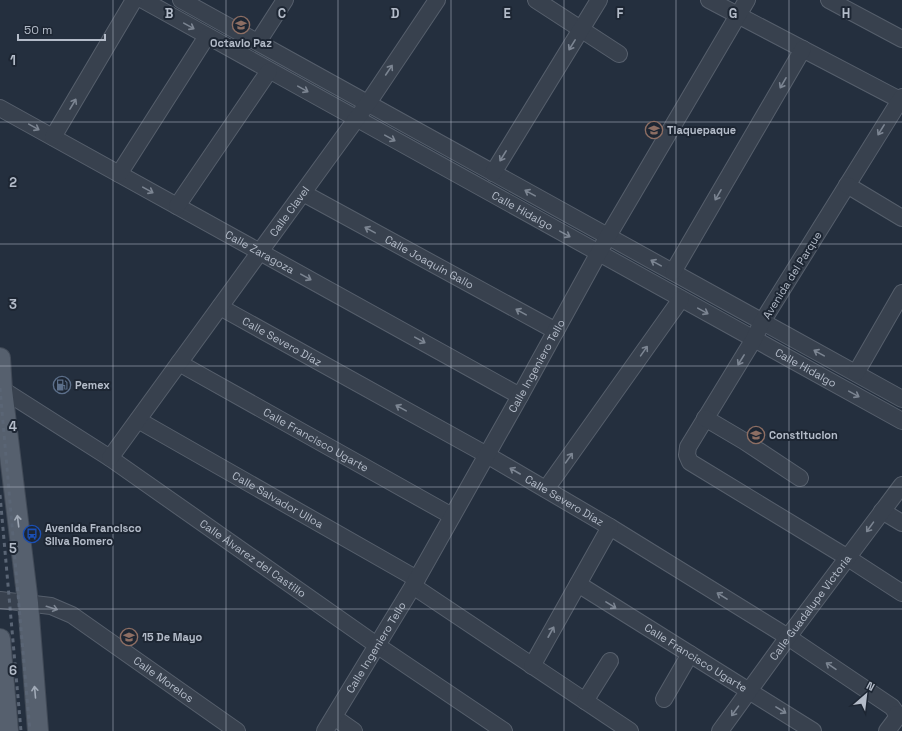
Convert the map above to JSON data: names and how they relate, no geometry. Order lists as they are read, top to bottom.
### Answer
{
  "streets": {
    "street": [
      "Calle Clavel",
      "Calle Hidalgo",
      "Calle Zaragoza",
      "Calle Joaquín Gallo",
      "Avenida del Parque",
      "Calle Severo Díaz",
      "Calle Ingeniero Tello",
      "Calle Francisco Ugarte",
      "Calle Salvador Ulloa",
      "Calle Álvarez del Castillo",
      "Calle Guadalupe Victoria",
      "Calle Morelos"
    ]
  },
  "crossings": [
    ["Calle Clavel", "Calle Hidalgo"],
    ["Calle Clavel", "Calle Zaragoza"],
    ["Calle Clavel", "Calle Joaquín Gallo"],
    ["Calle Clavel", "Calle Severo Díaz"],
    ["Calle Clavel", "Calle Francisco Ugarte"],
    ["Calle Clavel", "Calle Salvador Ulloa"],
    ["Calle Clavel", "Calle Álvarez del Castillo"],
    ["Calle Hidalgo", "Avenida del Parque"],
    ["Calle Hidalgo", "Calle Ingeniero Tello"],
    ["Calle Zaragoza", "Calle Ingeniero Tello"],
    ["Calle Joaquín Gallo", "Calle Ingeniero Tello"],
    ["Avenida del Parque", "Calle Guadalupe Victoria"],
    ["Calle Severo Díaz", "Calle Ingeniero Tello"],
    ["Calle Severo Díaz", "Calle Guadalupe Victoria"],
    ["Calle Ingeniero Tello", "Calle Francisco Ugarte"],
    ["Calle Ingeniero Tello", "Calle Salvador Ulloa"],
    ["Calle Ingeniero Tello", "Calle Álvarez del Castillo"],
    ["Calle Francisco Ugarte", "Calle Guadalupe Victoria"]
  ],
  "one_way": [
    "Calle Zaragoza",
    "Calle Joaquín Gallo",
    "Calle Severo Díaz",
    "Calle Morelos"
  ],
  "places": {
    "school or university": [
      "Octavio Paz",
      "Tlaquepaque",
      "Constitucion",
      "15 De Mayo"
    ],
    "fuel station": ["Pemex"],
    "bus stop": ["Avenida Francisco Silva Romero"]
  },
  "scale_bar": "50 m",
  "north": "top right",
  "grid": {
    "columns": [
      "B",
      "C",
      "D",
      "E",
      "F",
      "G",
      "H"
    ],
    "rows": [
      "1",
      "2",
      "3",
      "4",
      "5",
      "6"
    ]
  }
}
